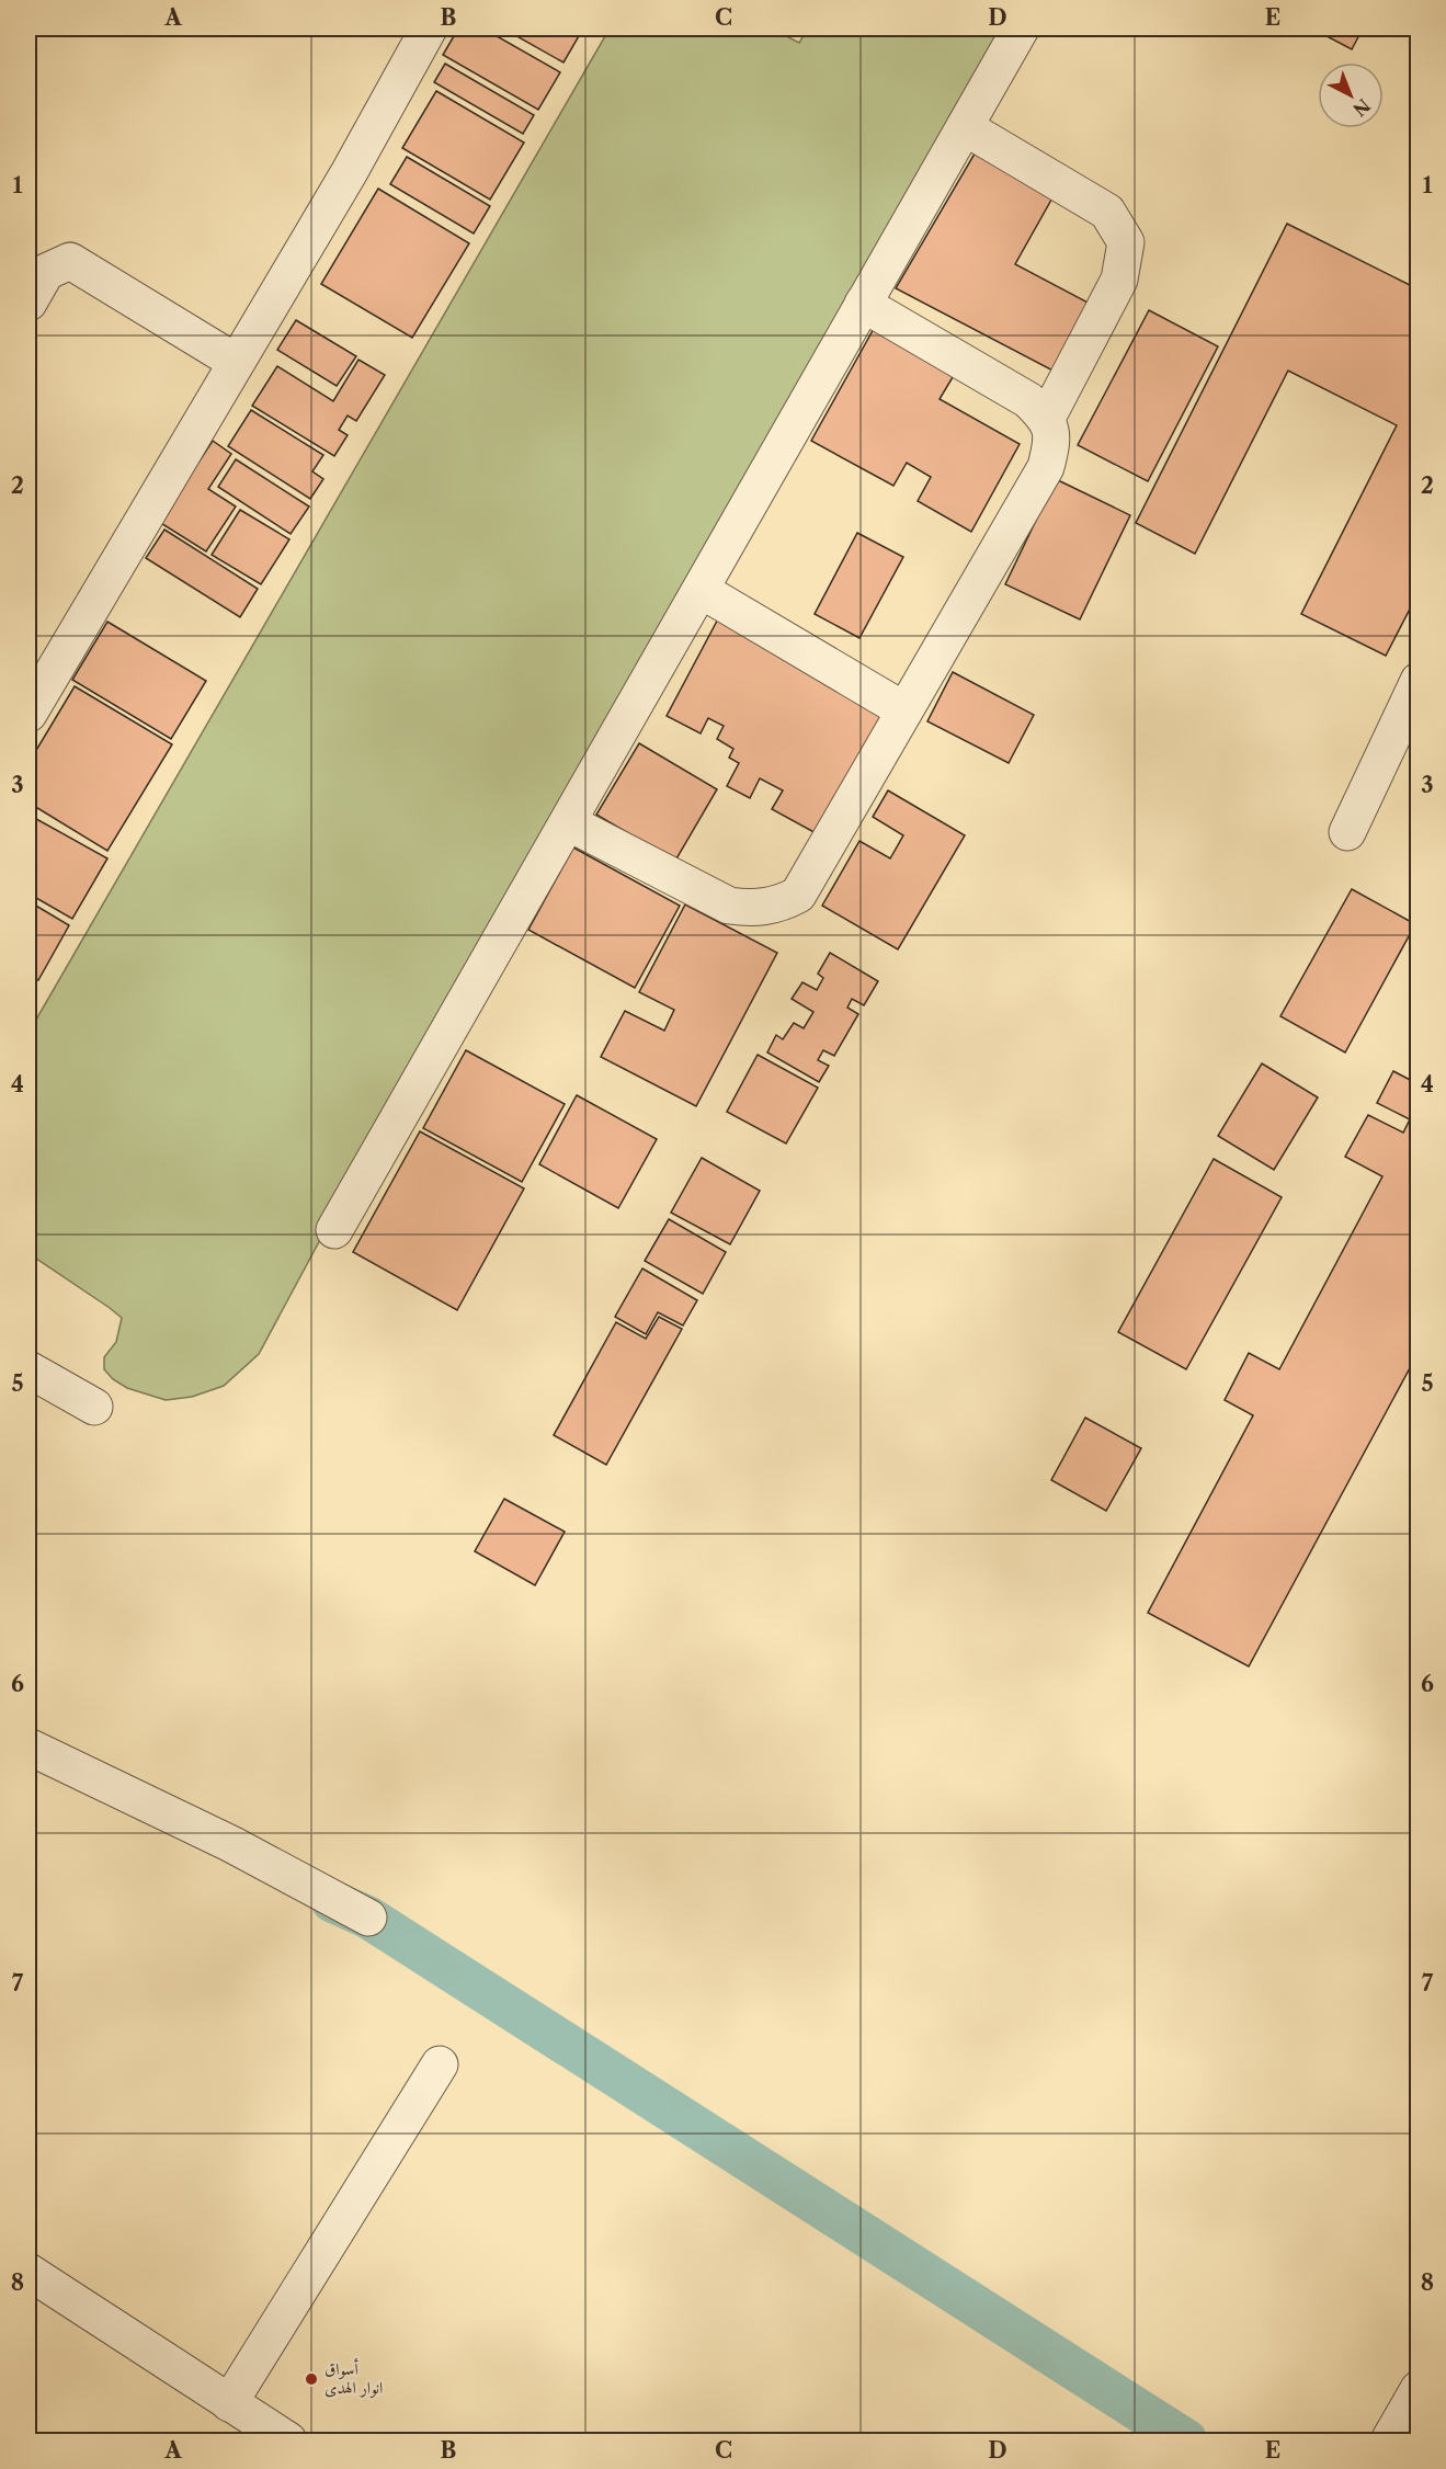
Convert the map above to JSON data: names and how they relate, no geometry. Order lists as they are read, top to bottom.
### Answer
{
  "places": ["أسواق انوار الهدى"],
  "north": "bottom right",
  "grid": {
    "columns": [
      "A",
      "B",
      "C",
      "D",
      "E"
    ],
    "rows": [
      "1",
      "2",
      "3",
      "4",
      "5",
      "6",
      "7",
      "8"
    ]
  }
}
